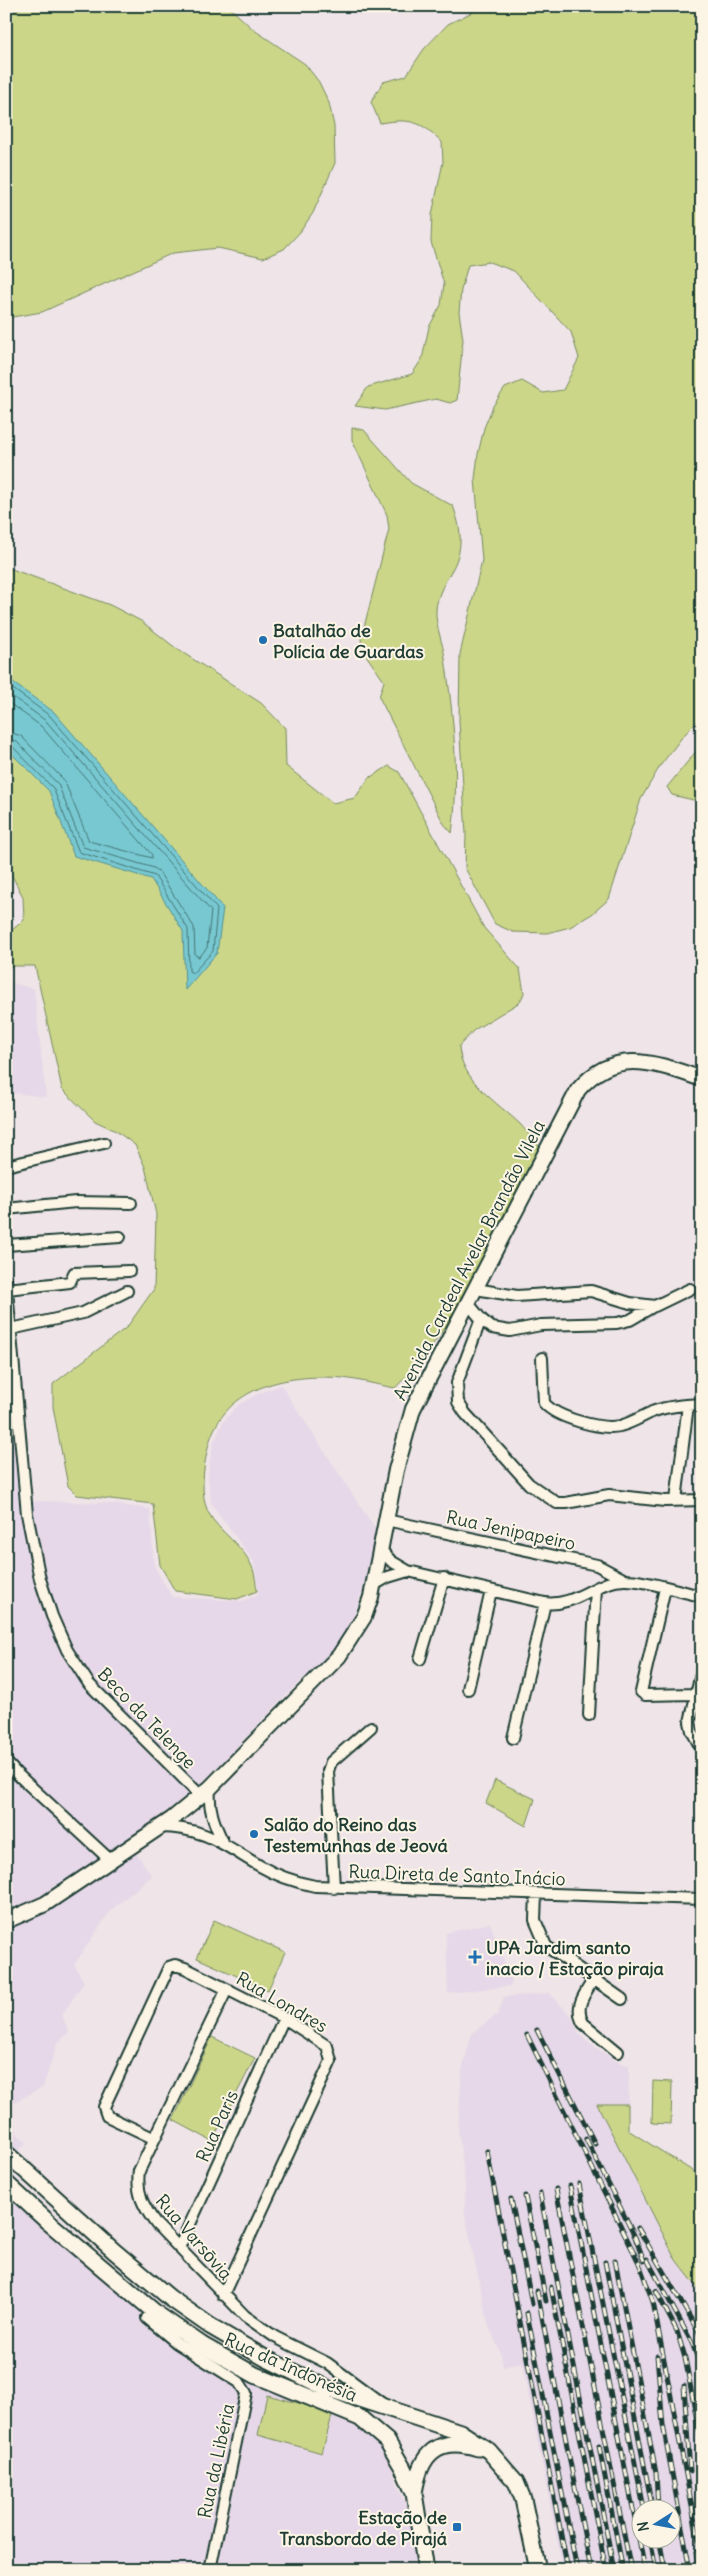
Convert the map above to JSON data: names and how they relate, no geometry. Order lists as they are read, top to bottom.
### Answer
{
  "streets": {
    "main road": ["Avenida Cardeal Avelar Brandão Vilela", "Rua da Indonésia"],
    "street": [
      "Rua Jenipapeiro",
      "Beco da Telenge",
      "Rua Direta de Santo Inácio",
      "Rua Londres",
      "Rua Paris",
      "Rua Varsōvia",
      "Rua da Libéria"
    ]
  },
  "crossings": [
    ["Avenida Cardeal Avelar Brandão Vilela", "Rua Jenipapeiro"],
    ["Avenida Cardeal Avelar Brandão Vilela", "Beco da Telenge"],
    ["Avenida Cardeal Avelar Brandão Vilela", "Rua Direta de Santo Inácio"],
    ["Rua Londres", "Rua Paris"],
    ["Rua Londres", "Rua Varsōvia"],
    ["Rua Paris", "Rua Varsōvia"],
    ["Rua Varsōvia", "Rua da Indonésia"]
  ],
  "places": {
    "other": ["Batalhão de Polícia de Guardas", "Salão do Reino das Testemunhas de Jeová"],
    "health": ["UPA Jardim santo inacio / Estação piraja"],
    "transit": ["Estação de Transbordo de Pirajá"]
  },
  "north": "left"
}
